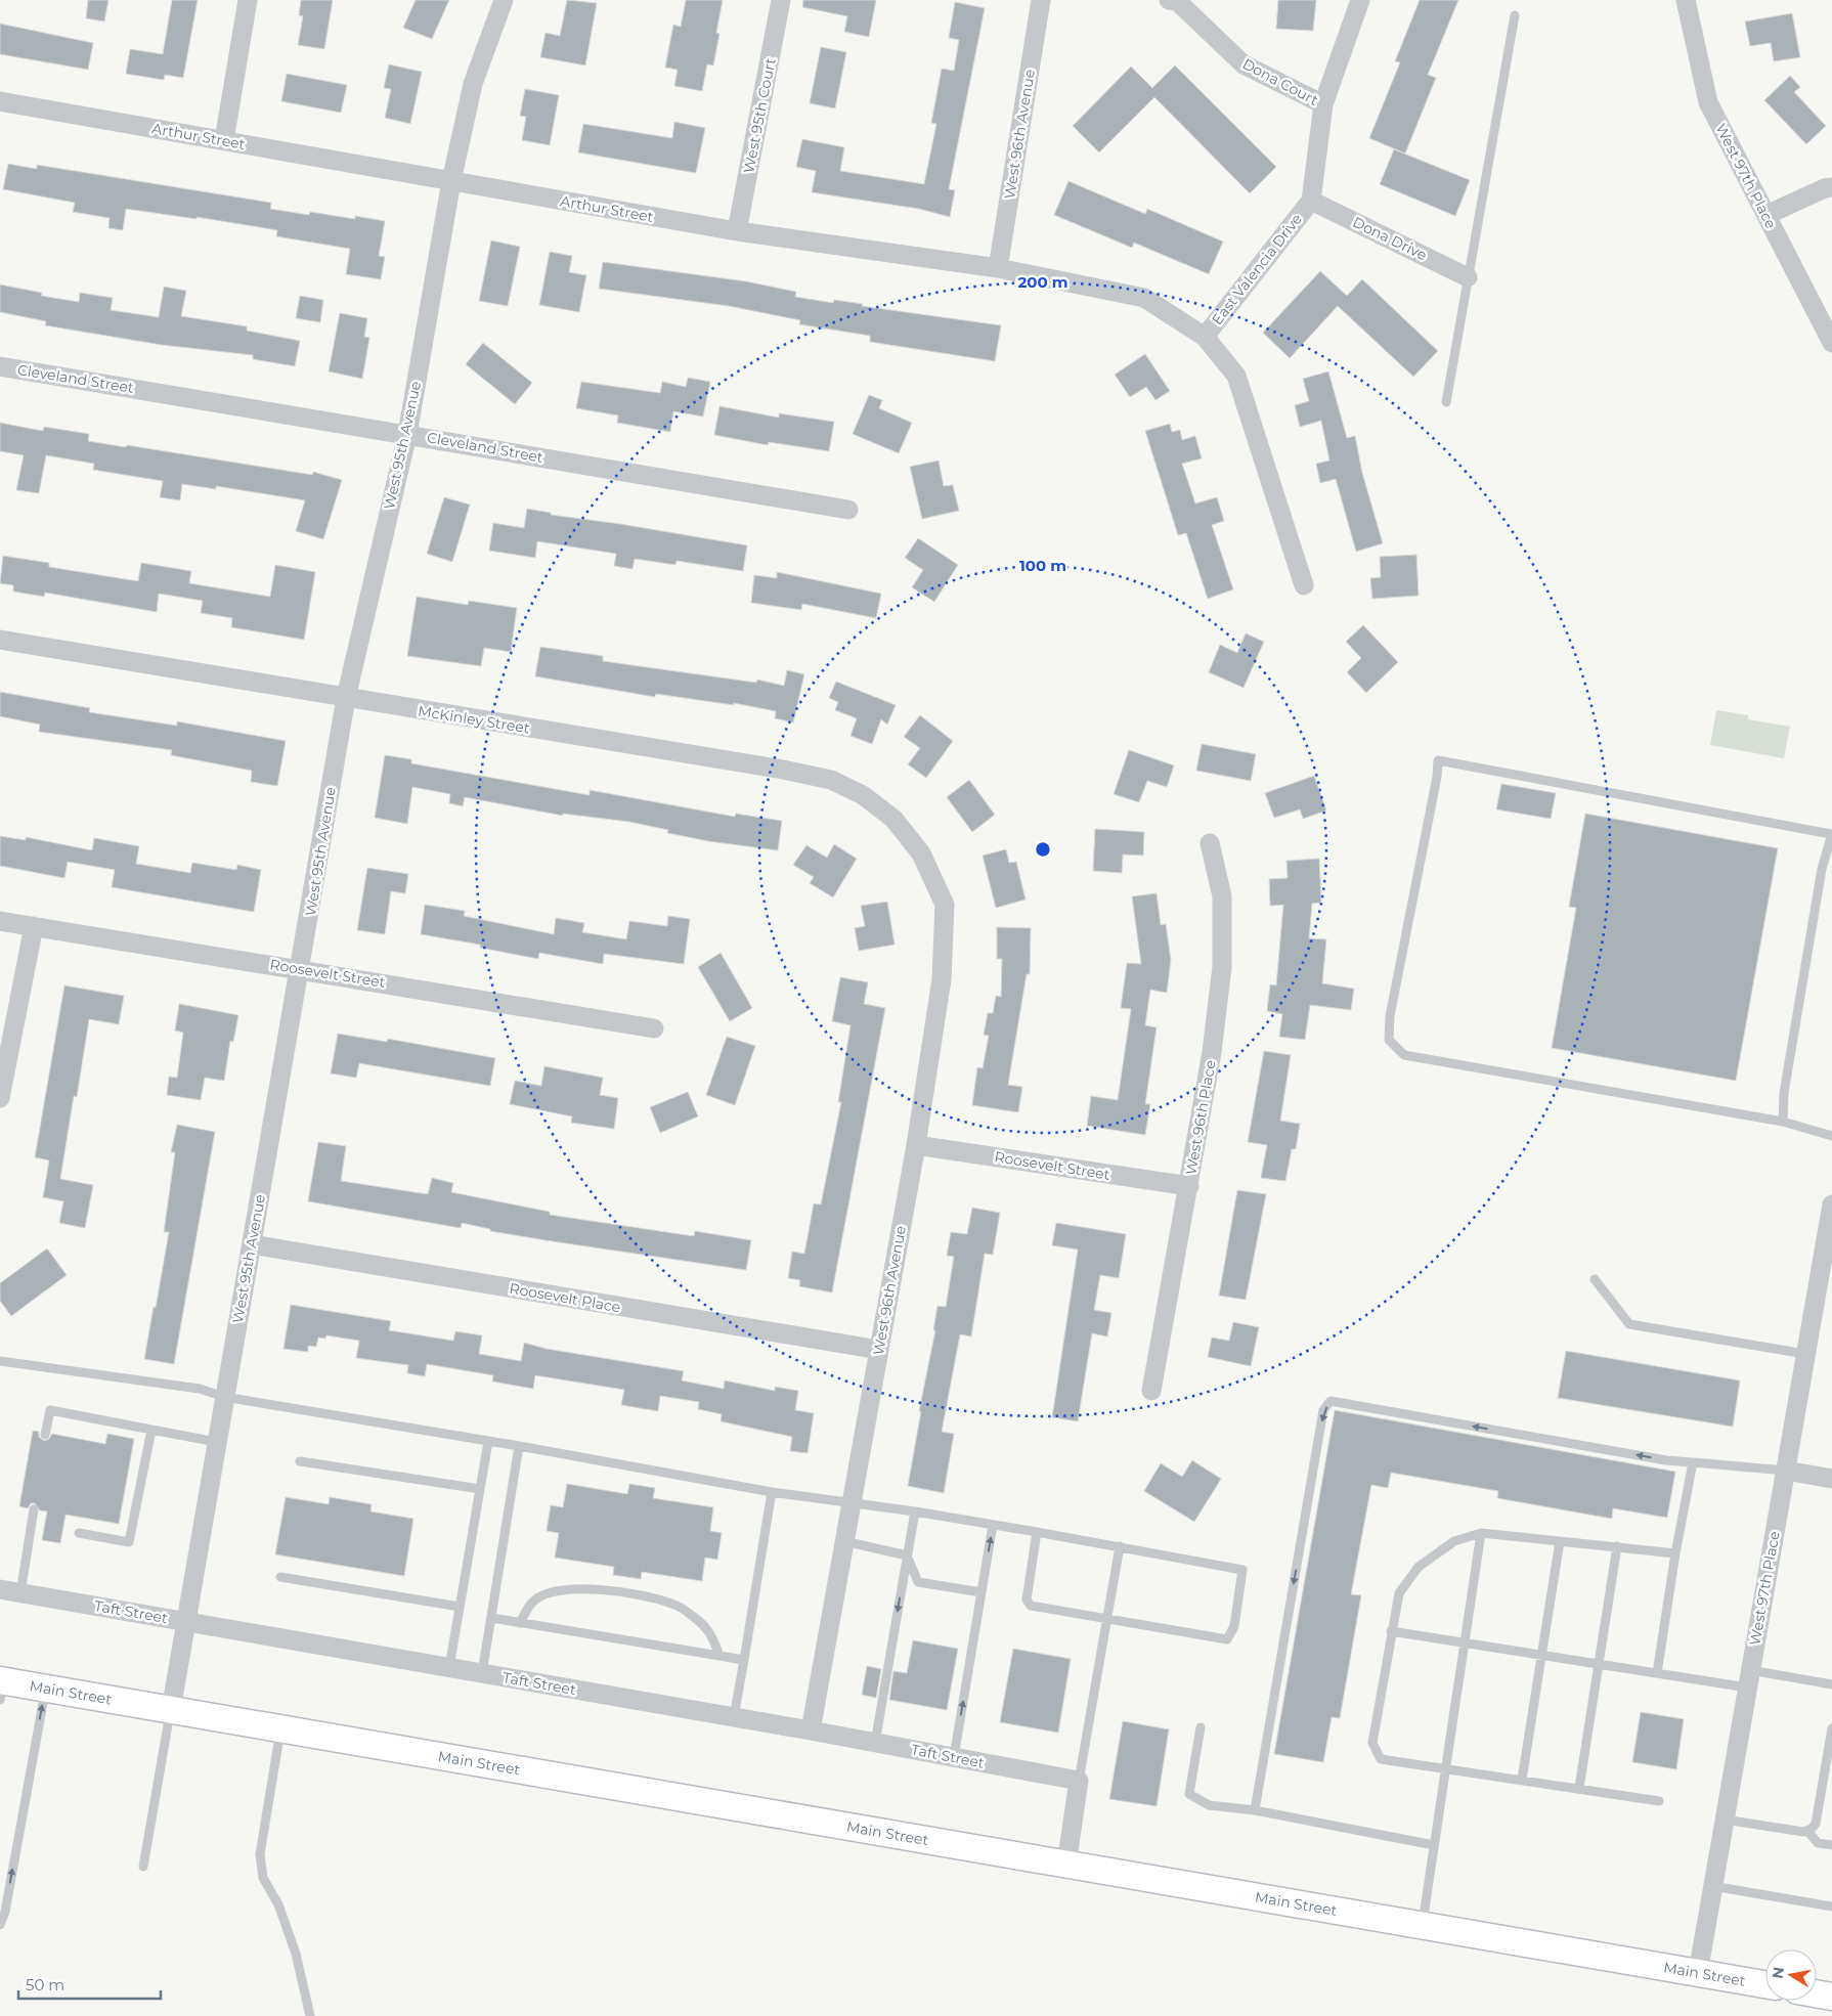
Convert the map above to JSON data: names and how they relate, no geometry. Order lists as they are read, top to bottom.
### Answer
{
  "streets": {
    "main road": ["Main Street"],
    "street": [
      "Dona Court",
      "West 95th Court",
      "West 96th Avenue",
      "Arthur Street",
      "West 97th Place",
      "Dona Drive",
      "East Valencia Drive",
      "Cleveland Street",
      "West 95th Avenue",
      "McKinley Street",
      "Roosevelt Street",
      "West 96th Place",
      "Roosevelt Place",
      "Taft Street"
    ]
  },
  "crossings": [
    ["Dona Court", "East Valencia Drive"],
    ["West 95th Court", "Arthur Street"],
    ["West 96th Avenue", "Arthur Street"],
    ["West 96th Avenue", "McKinley Street"],
    ["West 96th Avenue", "Roosevelt Street"],
    ["West 96th Avenue", "Roosevelt Place"],
    ["West 96th Avenue", "Taft Street"],
    ["Arthur Street", "East Valencia Drive"],
    ["Arthur Street", "West 95th Avenue"],
    ["West 97th Place", "Main Street"],
    ["Dona Drive", "East Valencia Drive"],
    ["Cleveland Street", "West 95th Avenue"],
    ["West 95th Avenue", "McKinley Street"],
    ["West 95th Avenue", "Roosevelt Street"],
    ["West 95th Avenue", "Roosevelt Place"],
    ["West 95th Avenue", "Taft Street"],
    ["West 95th Avenue", "Main Street"],
    ["Roosevelt Street", "West 96th Place"]
  ],
  "scale_bar": "50 m",
  "north": "left",
  "rings": ["200 m", "100 m"]
}
